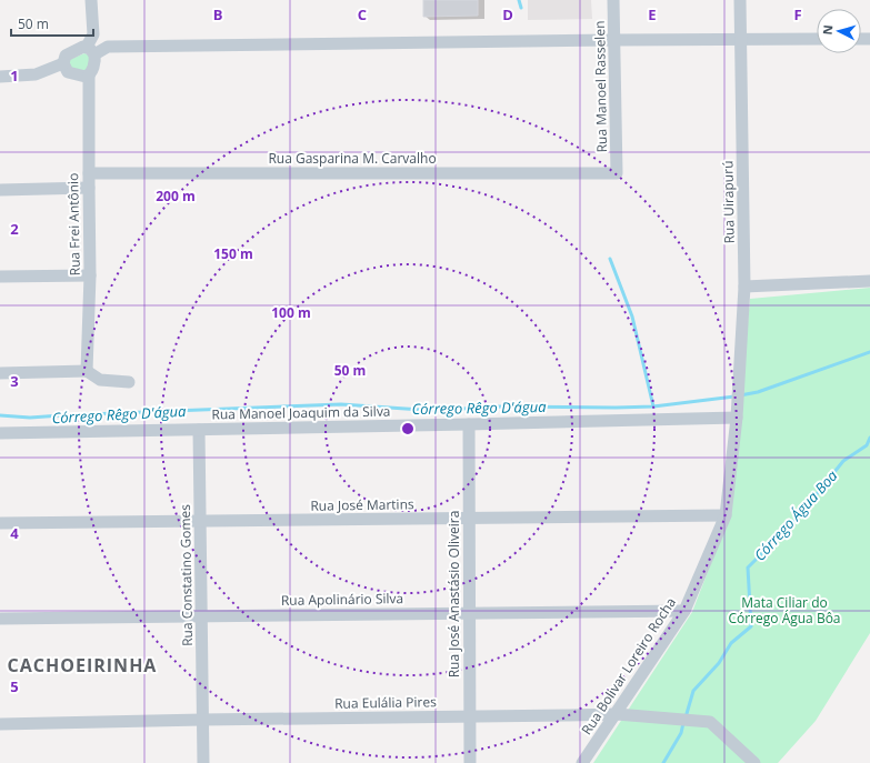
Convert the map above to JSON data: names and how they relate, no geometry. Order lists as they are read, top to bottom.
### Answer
{
  "streets": {
    "street": [
      "Rua Manoel Rasselen",
      "Rua Gasparina M. Carvalho",
      "Rua Uirapurú",
      "Rua Frei Antônio",
      "Rua Manoel Joaquim da Silva",
      "Rua José Martins",
      "Rua Constatino Gomes",
      "Rua José Anastásio Oliveira",
      "Rua Apolinário Silva",
      "Rua Bolivar Loreiro Rocha",
      "Rua Eulália Pires"
    ]
  },
  "crossings": [
    ["Rua Manoel Rasselen", "Rua Gasparina M. Carvalho"],
    ["Rua Gasparina M. Carvalho", "Rua Frei Antônio"],
    ["Rua Uirapurú", "Rua Bolivar Loreiro Rocha"],
    ["Rua Manoel Joaquim da Silva", "Rua Constatino Gomes"],
    ["Rua Manoel Joaquim da Silva", "Rua José Anastásio Oliveira"],
    ["Rua Manoel Joaquim da Silva", "Rua Bolivar Loreiro Rocha"],
    ["Rua José Martins", "Rua Constatino Gomes"],
    ["Rua José Martins", "Rua José Anastásio Oliveira"],
    ["Rua José Martins", "Rua Bolivar Loreiro Rocha"],
    ["Rua Constatino Gomes", "Rua Apolinário Silva"],
    ["Rua Constatino Gomes", "Rua Eulália Pires"],
    ["Rua José Anastásio Oliveira", "Rua Apolinário Silva"],
    ["Rua José Anastásio Oliveira", "Rua Eulália Pires"],
    ["Rua Apolinário Silva", "Rua Bolivar Loreiro Rocha"],
    ["Rua Bolivar Loreiro Rocha", "Rua Eulália Pires"]
  ],
  "districts": ["CACHOEIRINHA"],
  "water": ["Córrego Rêgo D'água", "Córrego Água Boa"],
  "parks": ["Mata Ciliar do Córrego Água Bôa"],
  "scale_bar": "50 m",
  "north": "left",
  "grid": {
    "columns": [
      "B",
      "C",
      "D",
      "E",
      "F"
    ],
    "rows": [
      "1",
      "2",
      "3",
      "4",
      "5"
    ]
  },
  "rings": [
    "200 m",
    "150 m",
    "100 m",
    "50 m"
  ]
}
